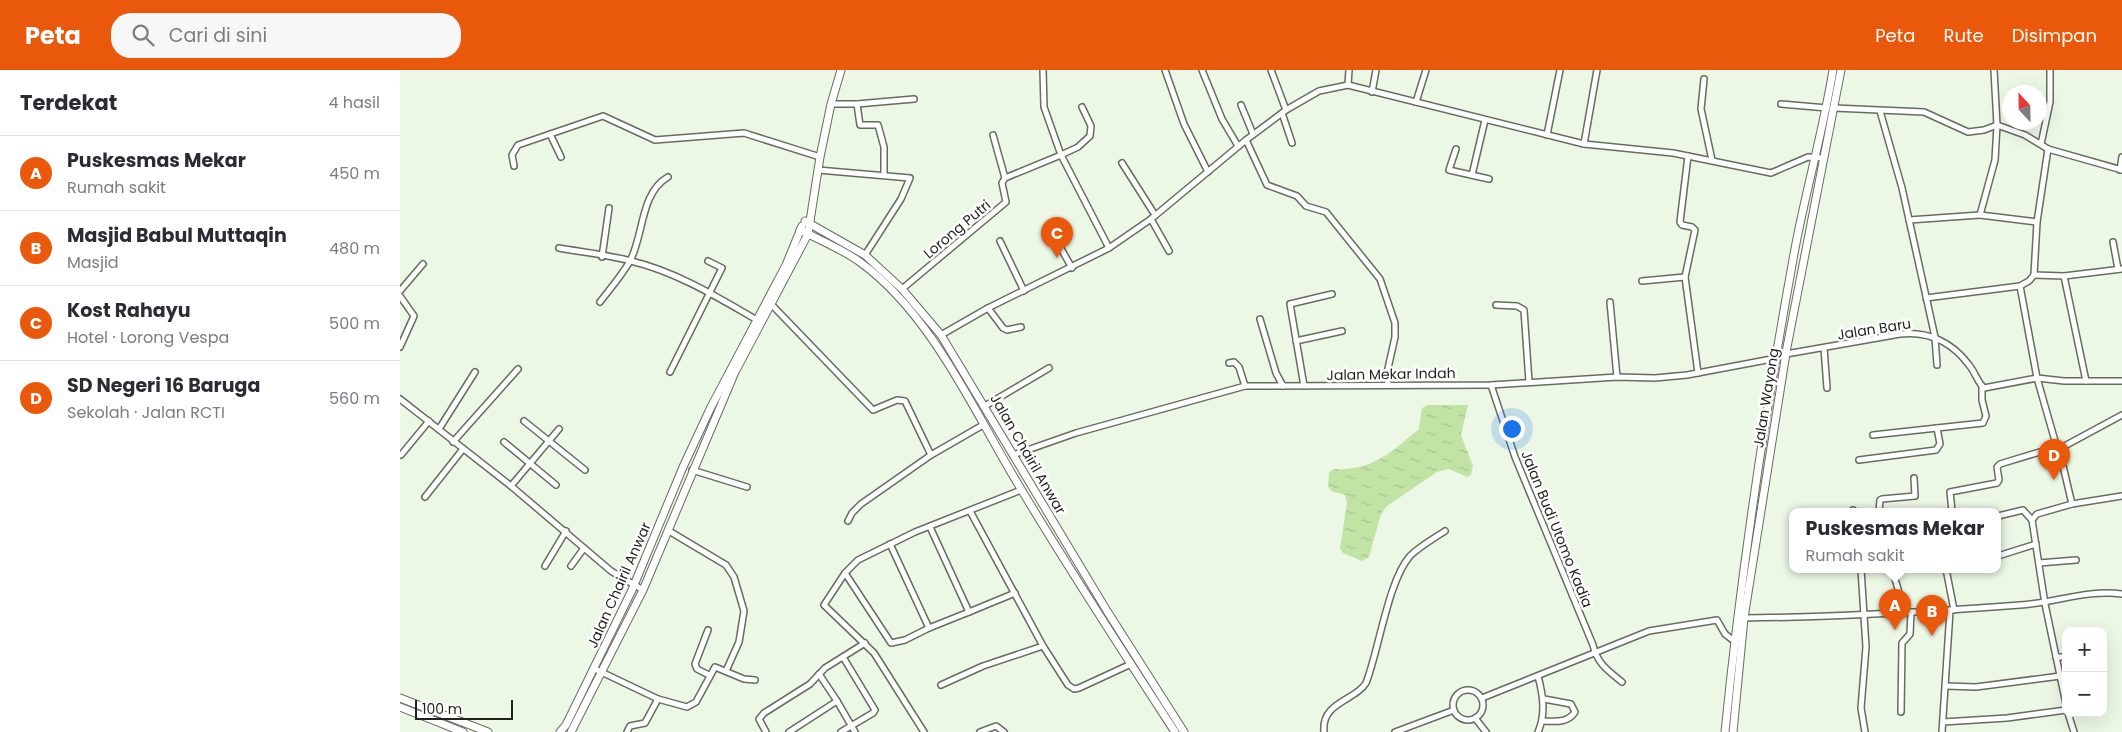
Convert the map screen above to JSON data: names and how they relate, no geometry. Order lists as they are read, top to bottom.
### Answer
{
  "streets": {
    "main road": ["Jalan Wayong", "Jalan Chairil Anwar"],
    "street": [
      "Lorong Putri",
      "Jalan Baru",
      "Jalan Mekar Indah",
      "Jalan Budi Utomo Kadia"
    ]
  },
  "crossings": [
    ["Lorong Putri", "Jalan Chairil Anwar"],
    ["Jalan Baru", "Jalan Wayong"],
    ["Jalan Mekar Indah", "Jalan Wayong"],
    ["Jalan Mekar Indah", "Jalan Chairil Anwar"],
    ["Jalan Mekar Indah", "Jalan Budi Utomo Kadia"]
  ],
  "scale_bar": "100 m",
  "north": "top",
  "page": {
    "header": "Peta",
    "search": "Cari di sini",
    "nav": ["Peta", "Rute", "Disimpan"],
    "heading": ["Terdekat", "4 hasil"],
    "list": [
      {
        "mark": "A",
        "name": "Puskesmas Mekar",
        "note": "Rumah sakit",
        "value": "450 m"
      },
      {
        "mark": "B",
        "name": "Masjid Babul Muttaqin",
        "note": "Masjid",
        "value": "480 m"
      },
      {
        "mark": "C",
        "name": "Kost Rahayu",
        "note": "Hotel · Lorong Vespa",
        "value": "500 m"
      },
      {
        "mark": "D",
        "name": "SD Negeri 16 Baruga",
        "note": "Sekolah · Jalan RCTI",
        "value": "560 m"
      }
    ],
    "pins": [
      "C",
      "D",
      "A",
      "B"
    ],
    "popup": ["Puskesmas Mekar", "Rumah sakit"],
    "map_buttons": ["+", "−"],
    "scale": "100 m"
  }
}
